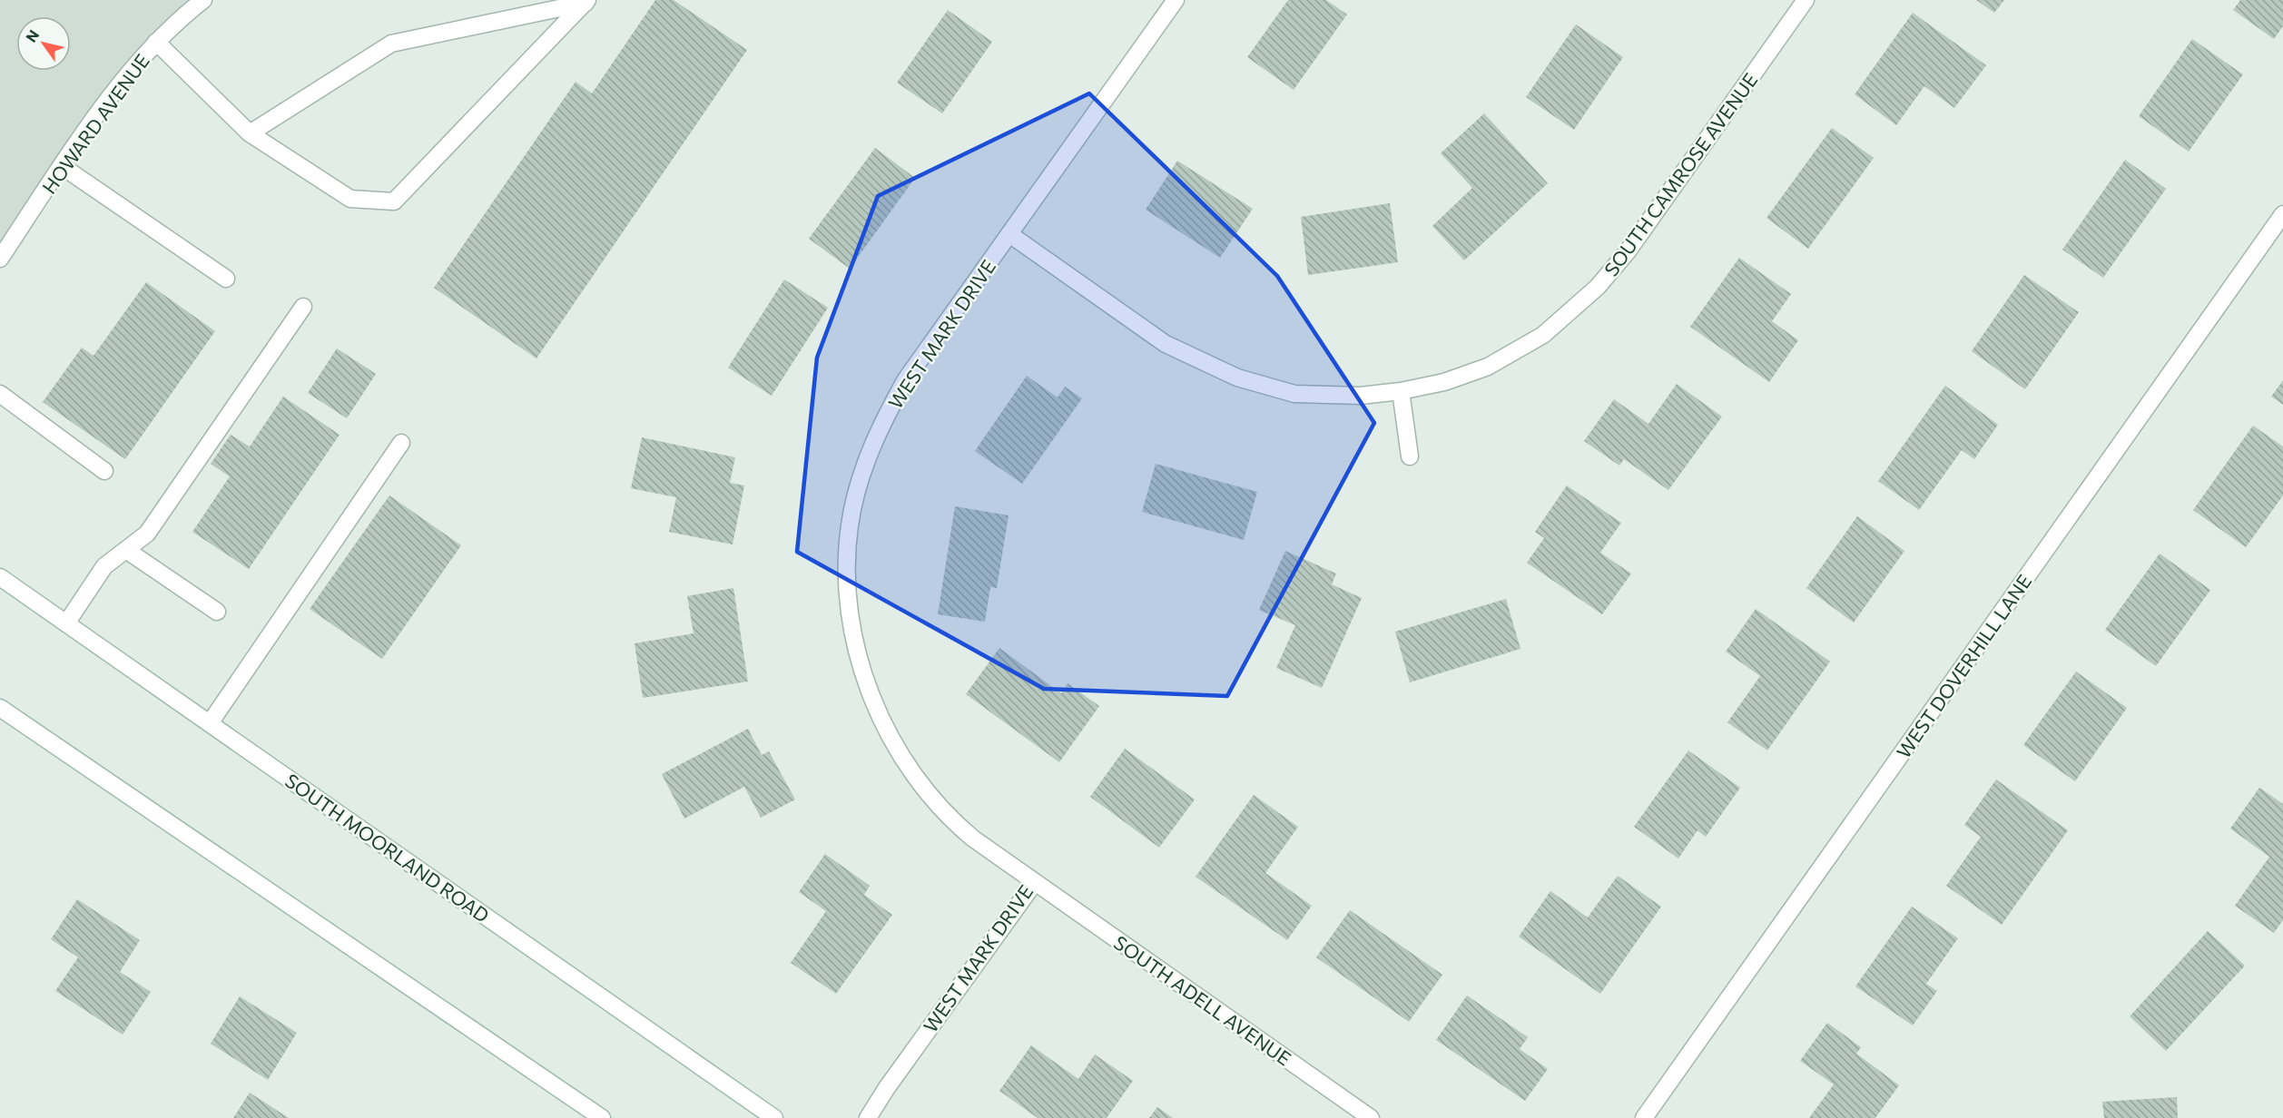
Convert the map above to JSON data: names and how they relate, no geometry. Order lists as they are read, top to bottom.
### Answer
{
  "streets": {
    "street": [
      "HOWARD AVENUE",
      "SOUTH CAMROSE AVENUE",
      "WEST MARK DRIVE",
      "WEST DOVERHILL LANE",
      "SOUTH MOORLAND ROAD",
      "SOUTH ADELL AVENUE"
    ]
  },
  "crossings": [
    ["SOUTH CAMROSE AVENUE", "WEST MARK DRIVE"],
    ["WEST MARK DRIVE", "SOUTH ADELL AVENUE"]
  ],
  "north": "top left"
}
